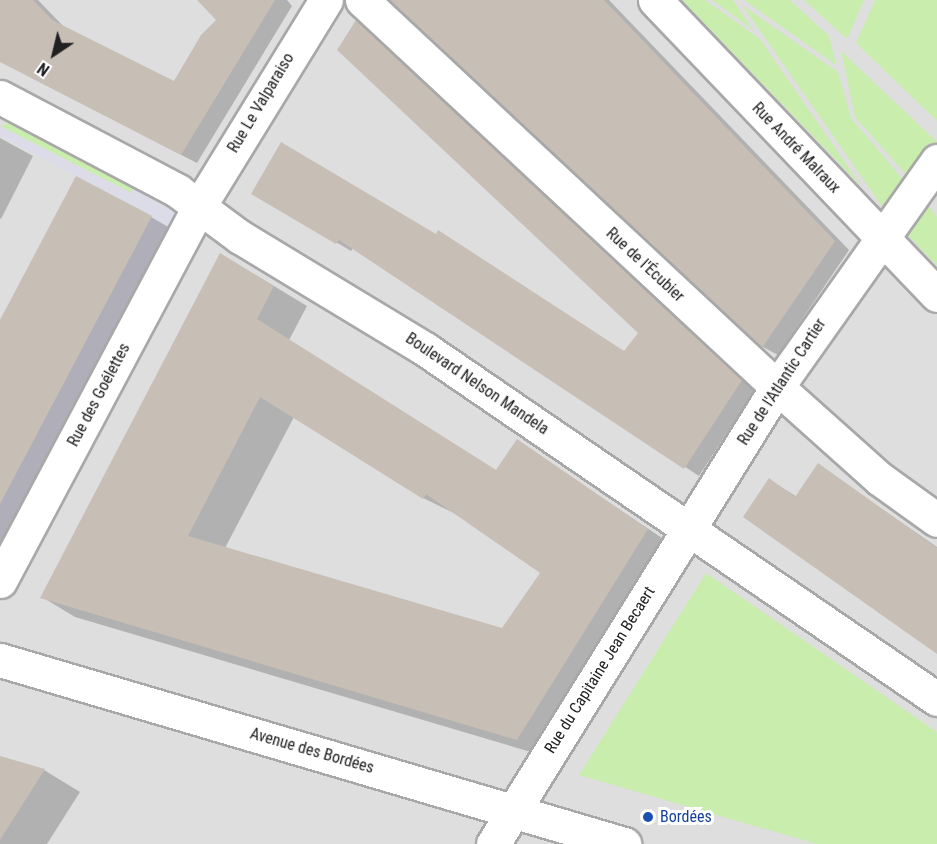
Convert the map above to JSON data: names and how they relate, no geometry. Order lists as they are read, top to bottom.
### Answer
{
  "streets": {
    "street": [
      "Rue Le Valparaiso",
      "Rue André Malraux",
      "Rue de l'Écubier",
      "Rue de l'Atlantic Cartier",
      "Boulevard Nelson Mandela",
      "Rue des Goélettes",
      "Rue du Capitaine Jean Becaert",
      "Avenue des Bordées"
    ]
  },
  "crossings": [
    ["Rue Le Valparaiso", "Boulevard Nelson Mandela"],
    ["Rue Le Valparaiso", "Rue des Goélettes"],
    ["Rue André Malraux", "Rue de l'Atlantic Cartier"],
    ["Rue de l'Écubier", "Rue de l'Atlantic Cartier"],
    ["Rue de l'Atlantic Cartier", "Boulevard Nelson Mandela"],
    ["Rue de l'Atlantic Cartier", "Rue du Capitaine Jean Becaert"],
    ["Boulevard Nelson Mandela", "Rue des Goélettes"],
    ["Boulevard Nelson Mandela", "Rue du Capitaine Jean Becaert"],
    ["Rue du Capitaine Jean Becaert", "Avenue des Bordées"]
  ],
  "places": ["Bordées"],
  "north": "bottom left"
}
